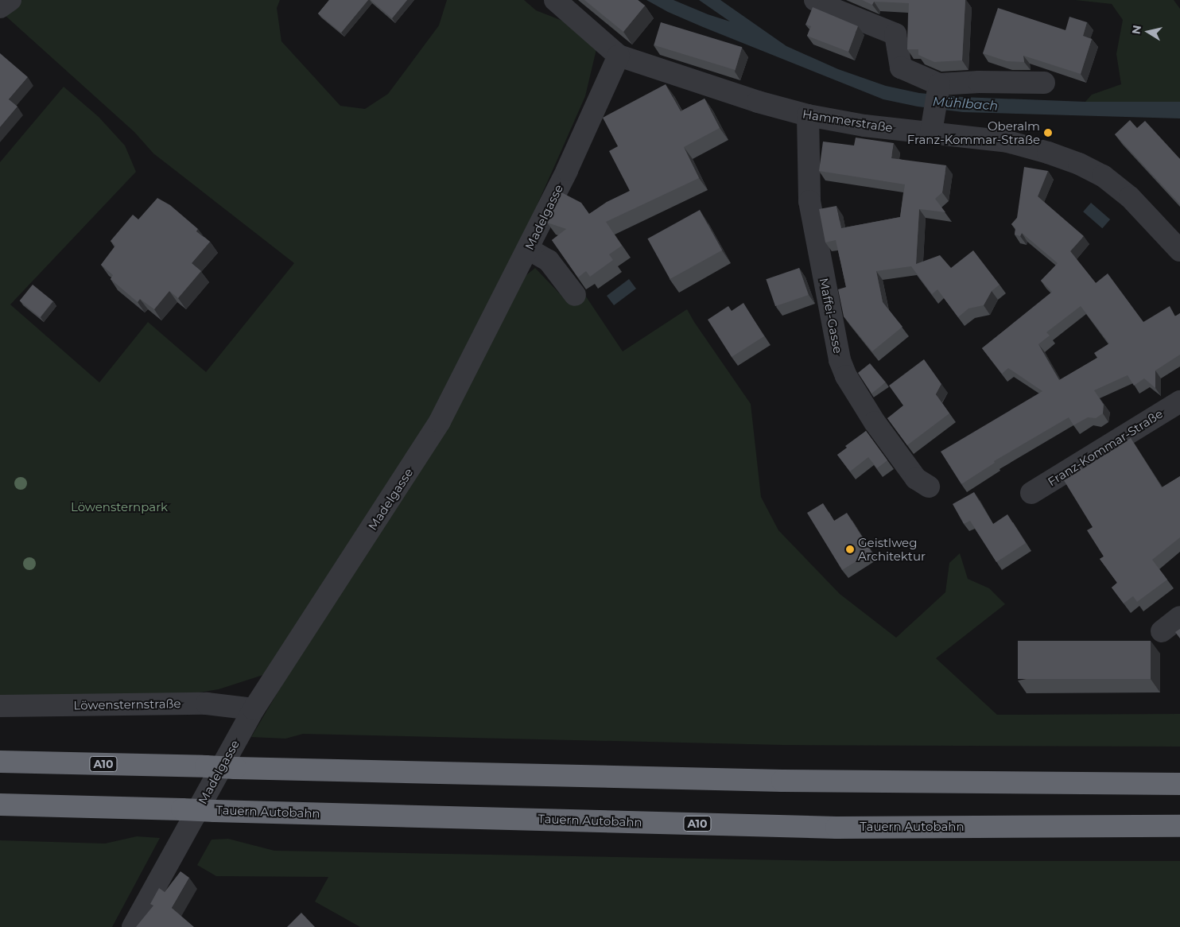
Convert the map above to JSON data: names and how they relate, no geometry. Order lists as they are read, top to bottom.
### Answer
{
  "streets": {
    "highway": ["A10", "Tauern Autobahn"],
    "street": [
      "Hammerstraße",
      "Madelgasse",
      "Maffei-Gasse",
      "Franz-Kommar-Straße",
      "Löwensternstraße"
    ]
  },
  "crossings": [
    ["Hammerstraße", "Madelgasse"],
    ["Hammerstraße", "Maffei-Gasse"],
    ["Madelgasse", "Löwensternstraße"]
  ],
  "water": ["Mühlbach"],
  "parks": ["Löwensternpark"],
  "places": ["Oberalm Franz-Kommar-Straße", "Geistlweg Architektur"],
  "north": "left"
}
